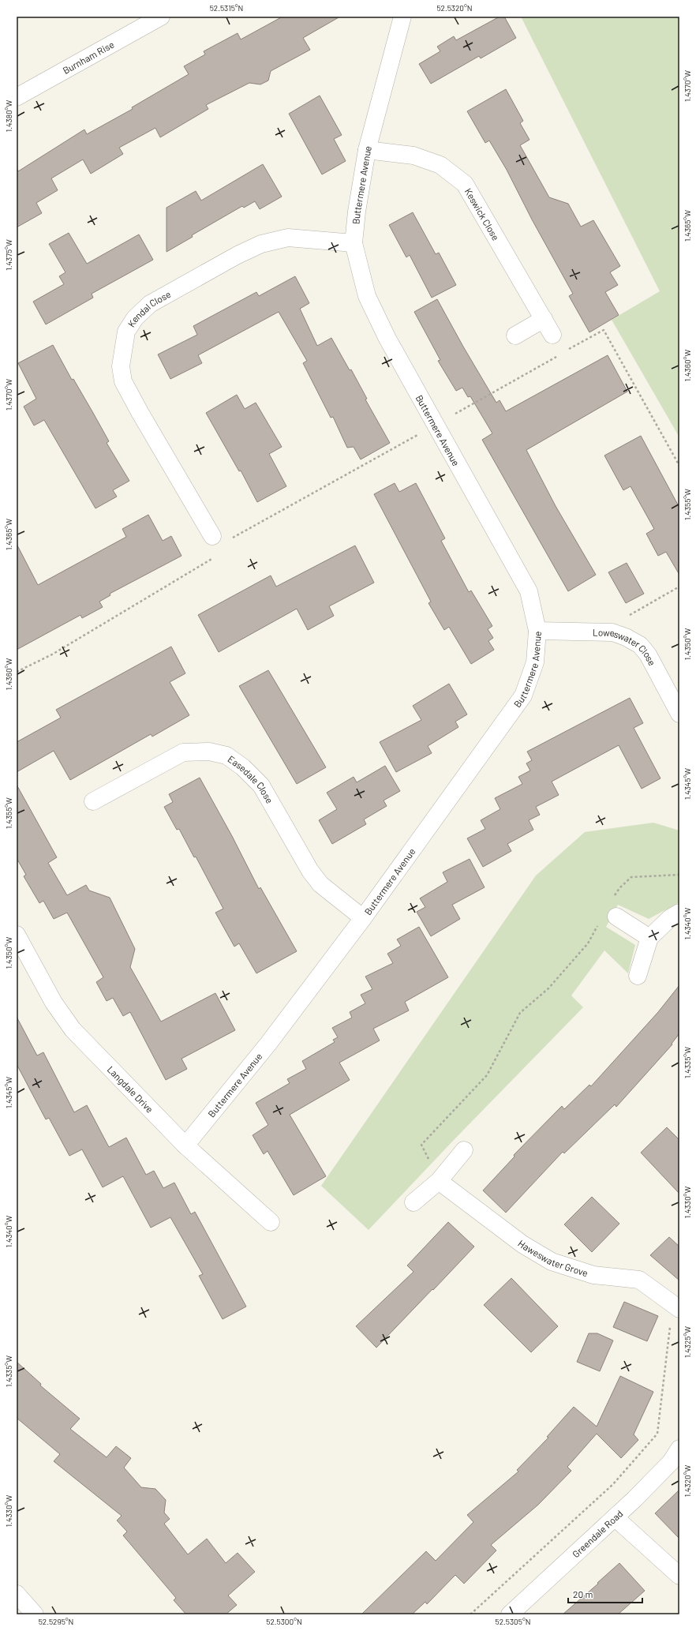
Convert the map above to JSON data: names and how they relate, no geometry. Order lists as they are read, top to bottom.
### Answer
{
  "streets": {
    "street": [
      "Burnham Rise",
      "Buttermere Avenue",
      "Keswick Close",
      "Kendal Close",
      "Loweswater Close",
      "Easedale Close",
      "Langdale Drive",
      "Haweswater Grove",
      "Greendale Road"
    ]
  },
  "crossings": [
    ["Buttermere Avenue", "Keswick Close"],
    ["Buttermere Avenue", "Kendal Close"],
    ["Buttermere Avenue", "Loweswater Close"],
    ["Buttermere Avenue", "Easedale Close"],
    ["Buttermere Avenue", "Langdale Drive"]
  ],
  "scale_bar": "20 m",
  "coordinates": [
    "52.5315°N",
    "52.5320°N",
    "1.4370°W",
    "1.4380°W",
    "1.4365°W",
    "1.4375°W",
    "1.4360°W",
    "1.4355°W",
    "1.4350°W",
    "1.4345°W",
    "1.4340°W",
    "1.4335°W",
    "1.4330°W",
    "1.4325°W",
    "1.4320°W",
    "52.5295°N",
    "52.5300°N",
    "52.5305°N"
  ]
}
